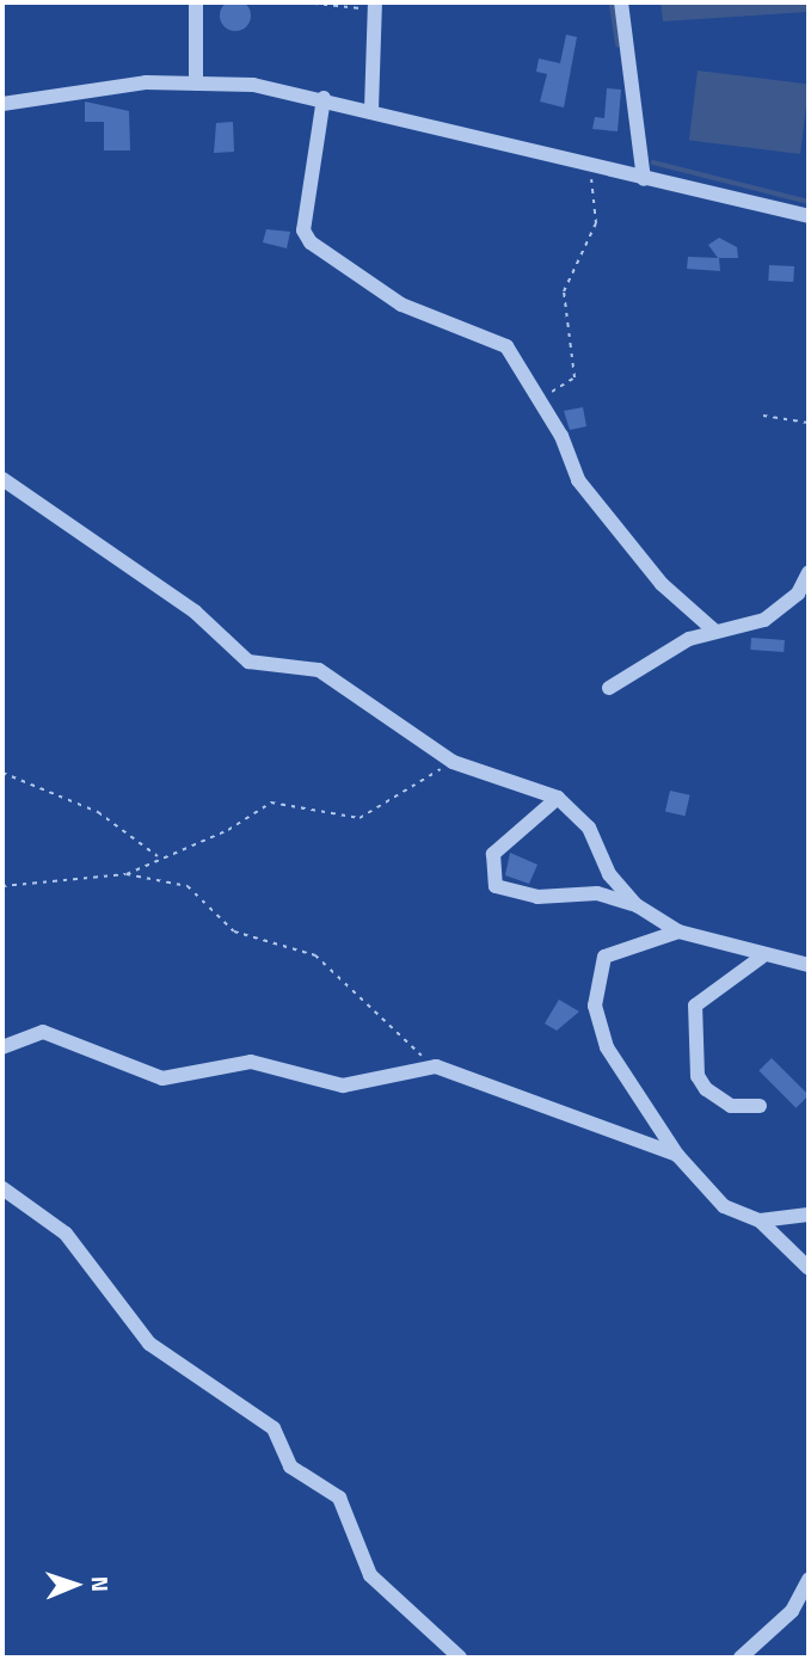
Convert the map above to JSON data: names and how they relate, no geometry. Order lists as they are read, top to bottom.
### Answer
{
  "north": "right"
}
